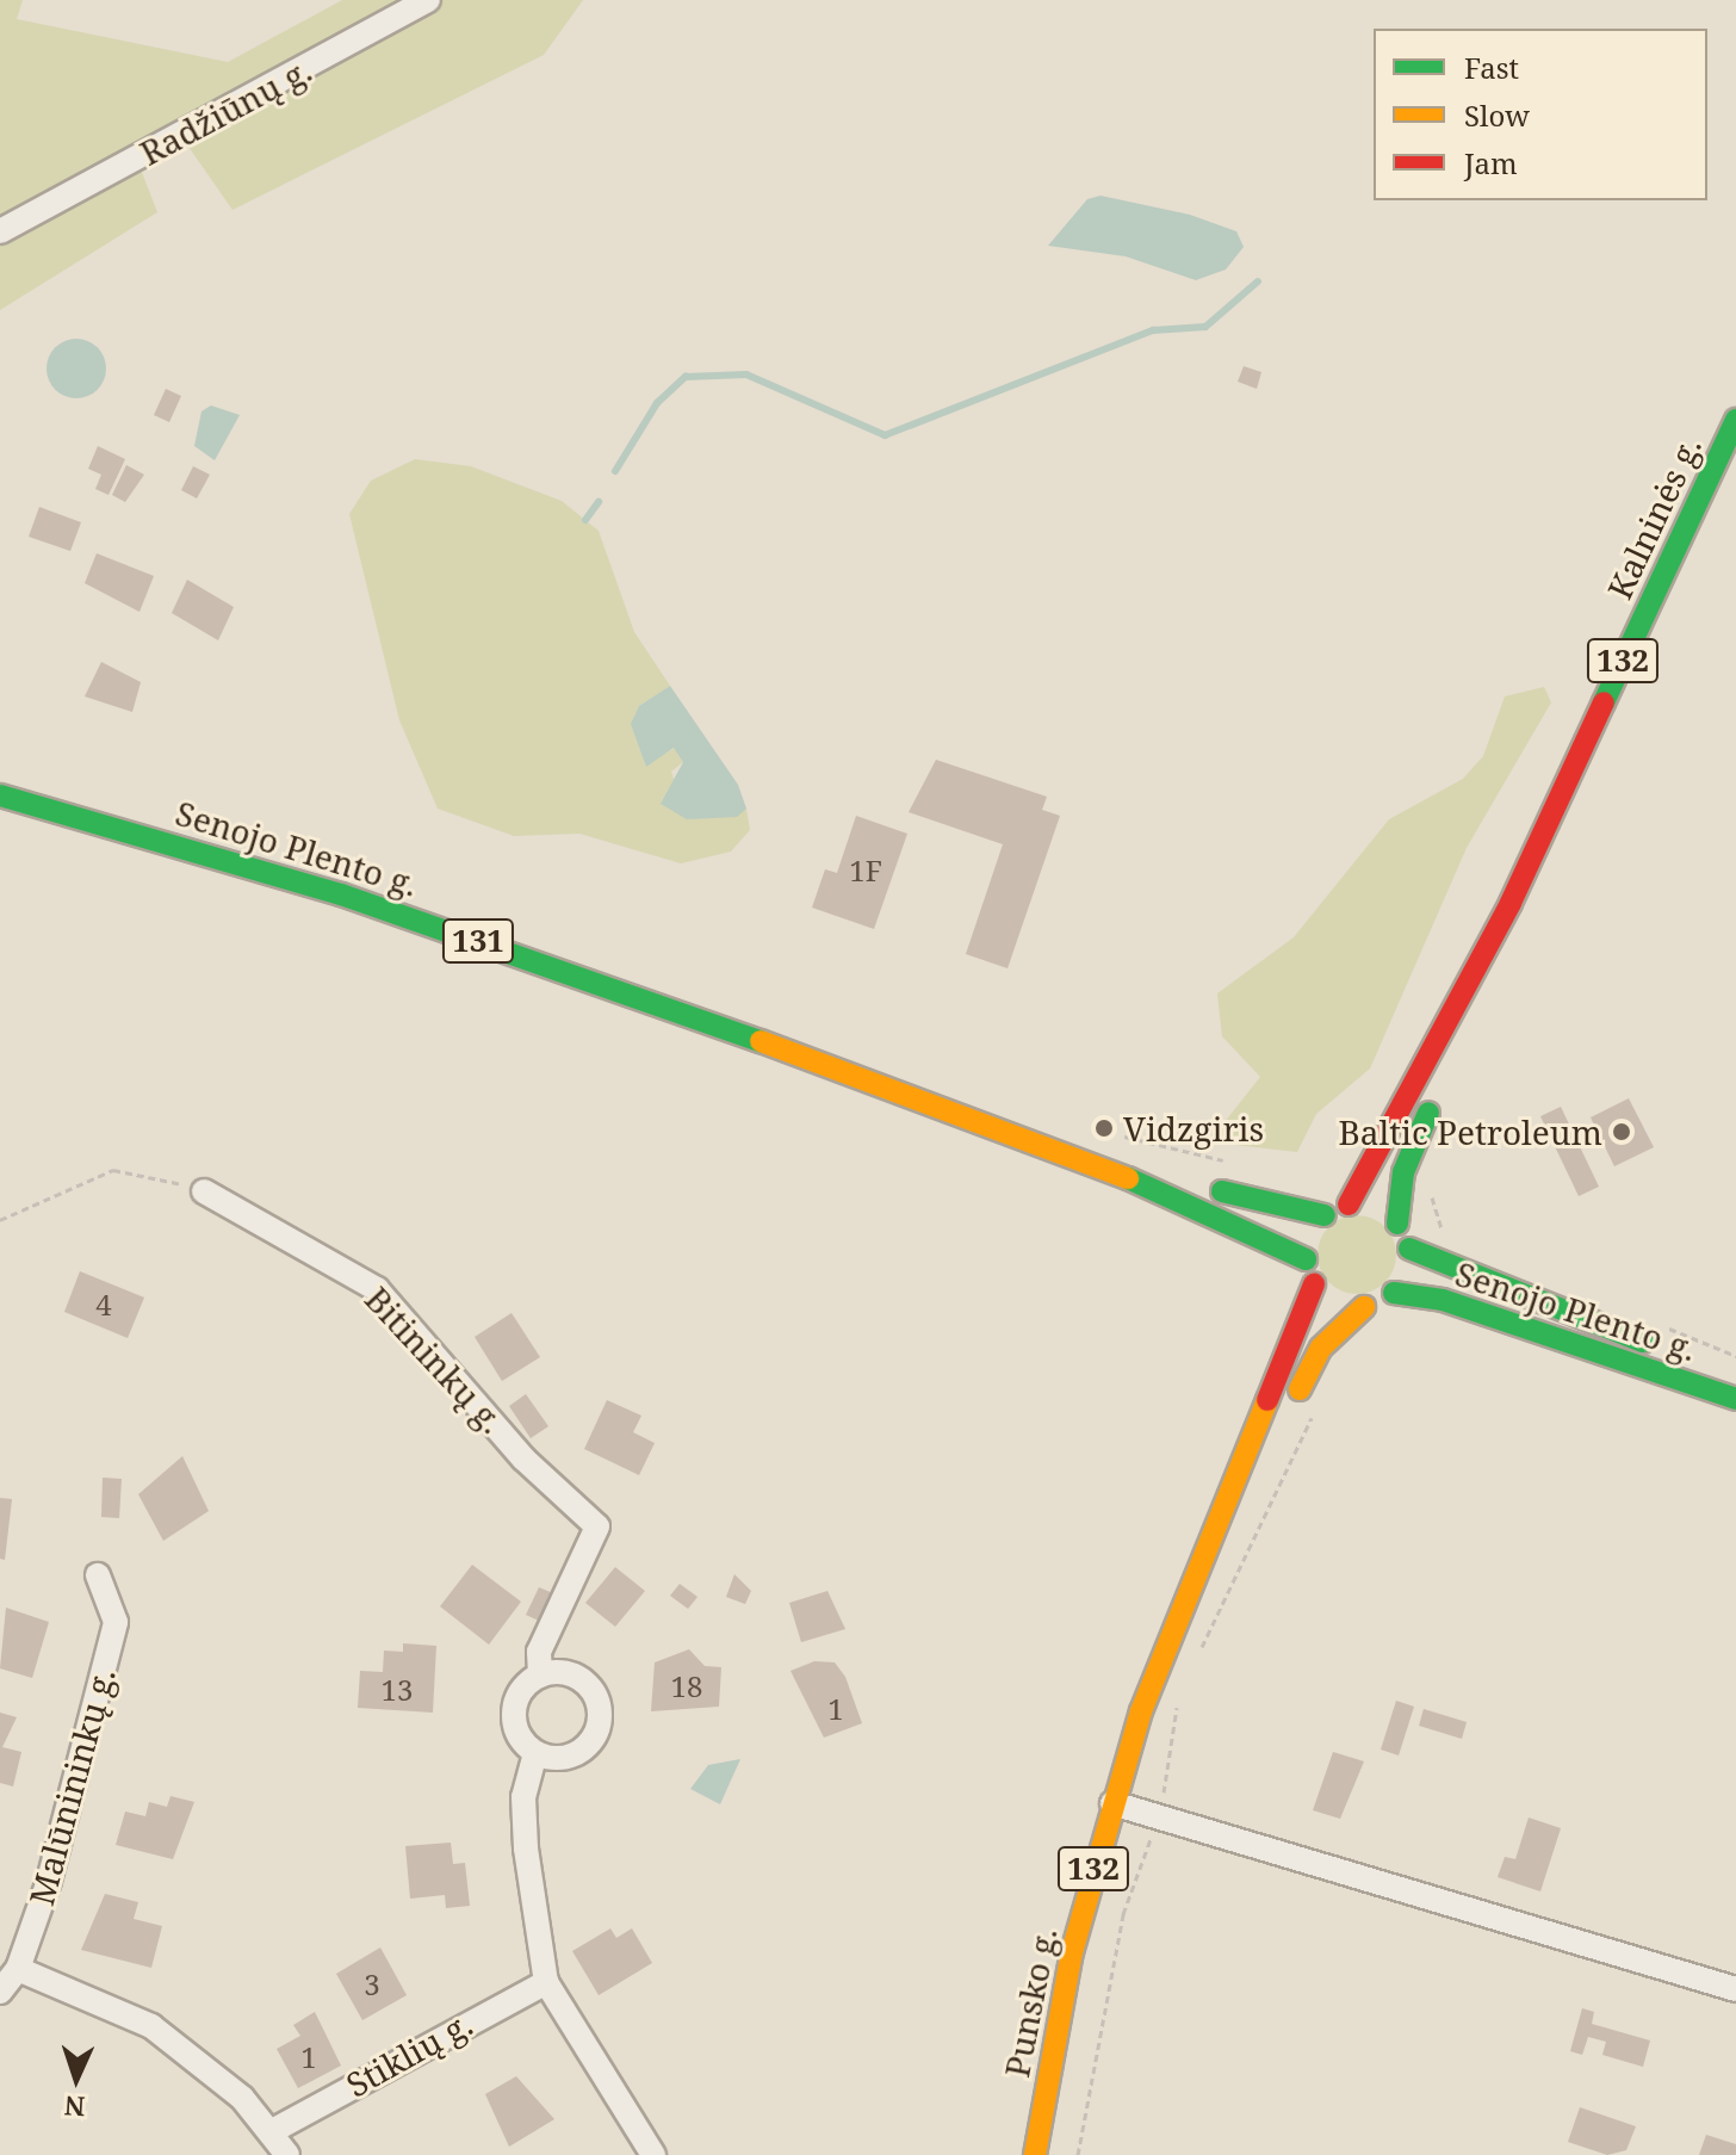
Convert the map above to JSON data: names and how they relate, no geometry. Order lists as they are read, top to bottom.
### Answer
{
  "streets": {
    "main road": [
      "Kalninės g.",
      "132",
      "Senojo Plento g.",
      "131",
      "Punsko g."
    ],
    "street": [
      "Radžiūnų g.",
      "Bitininkų g.",
      "Malūnininkų g.",
      "Stiklių g."
    ]
  },
  "crossings": [
    ["Kalninės g.", "Senojo Plento g."],
    ["Kalninės g.", "Punsko g."],
    ["Senojo Plento g.", "Punsko g."]
  ],
  "places": ["Vidzgiris", "Baltic Petroleum"],
  "house_numbers": [
    "1F",
    "4",
    "18",
    "13",
    "1",
    "3",
    "1"
  ],
  "legend": ["Fast", "Slow", "Jam"],
  "north": "bottom"
}
